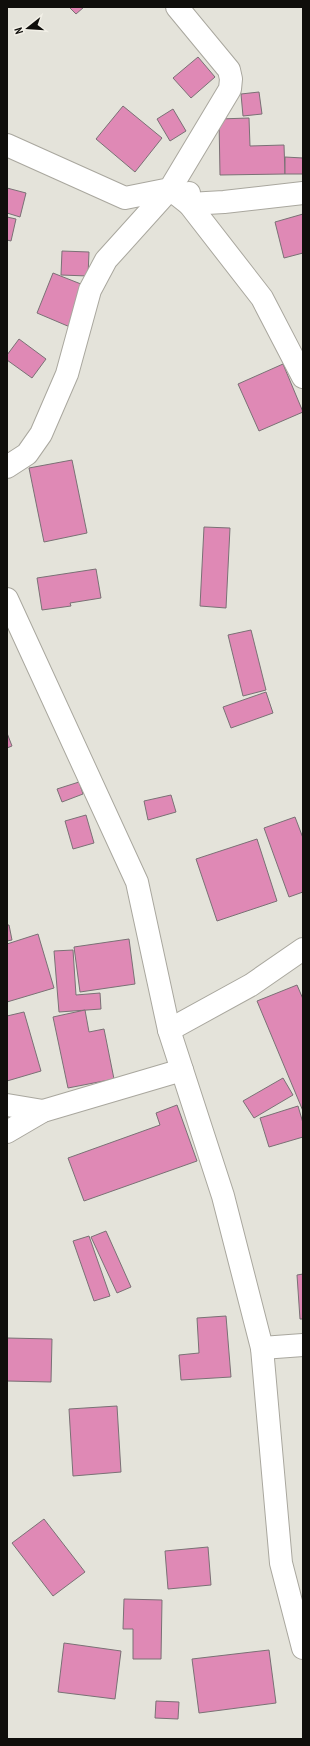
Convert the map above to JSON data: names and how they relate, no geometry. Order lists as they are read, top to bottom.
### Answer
{
  "north": "left"
}
